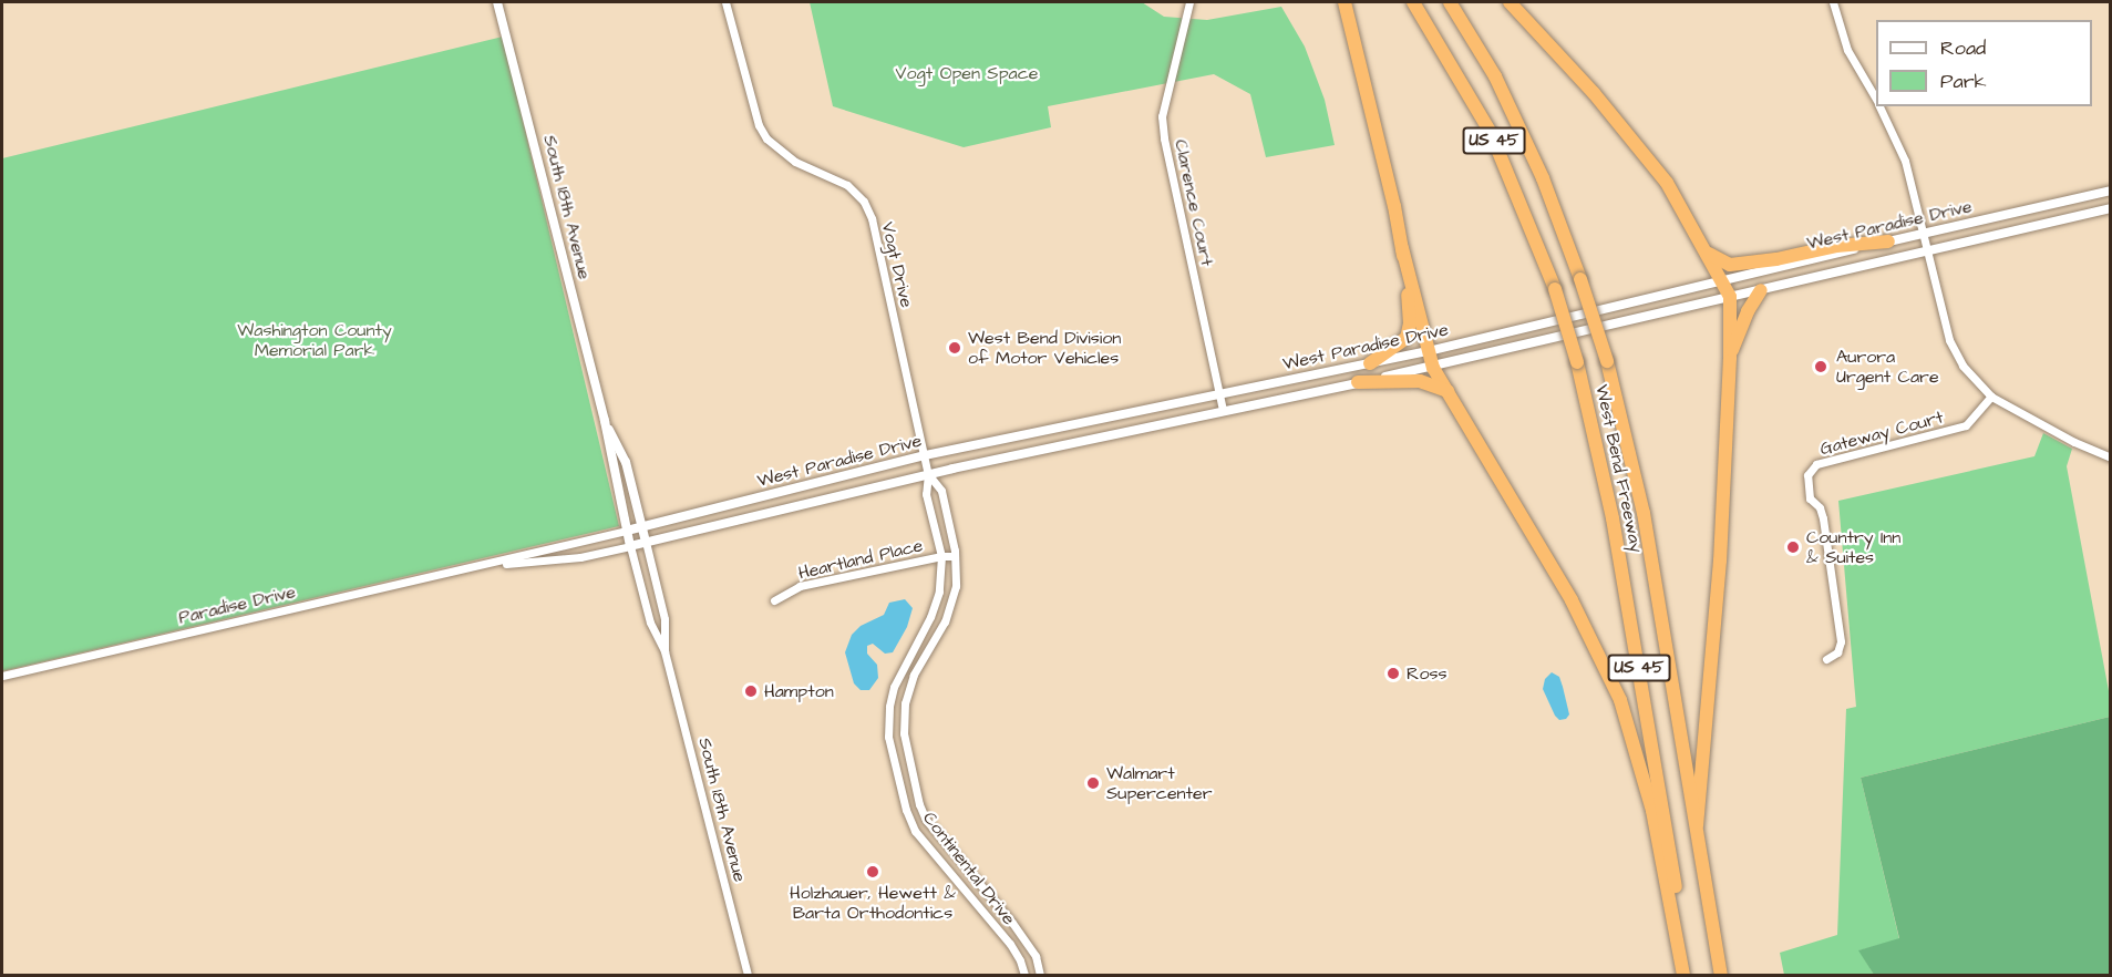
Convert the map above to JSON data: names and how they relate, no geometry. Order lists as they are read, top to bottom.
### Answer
{
  "streets": {
    "highway": ["US 45", "West Bend Freeway"],
    "street": [
      "Clarence Court",
      "South 18th Avenue",
      "West Paradise Drive",
      "Vogt Drive",
      "Gateway Court",
      "Heartland Place",
      "Paradise Drive",
      "Continental Drive"
    ]
  },
  "crossings": [
    ["Clarence Court", "West Paradise Drive"],
    ["South 18th Avenue", "West Paradise Drive"],
    ["South 18th Avenue", "Paradise Drive"],
    ["West Paradise Drive", "Vogt Drive"],
    ["West Paradise Drive", "Paradise Drive"],
    ["West Paradise Drive", "Continental Drive"],
    ["Vogt Drive", "Continental Drive"],
    ["Heartland Place", "Continental Drive"]
  ],
  "parks": ["Vogt Open Space", "Washington County Memorial Park"],
  "places": [
    "West Bend Division of Motor Vehicles",
    "Aurora Urgent Care",
    "Country Inn & Suites",
    "Ross",
    "Hampton",
    "Walmart Supercenter",
    "Holzhauer, Hewett & Barta Orthodontics"
  ],
  "legend": ["Road", "Park"]
}
